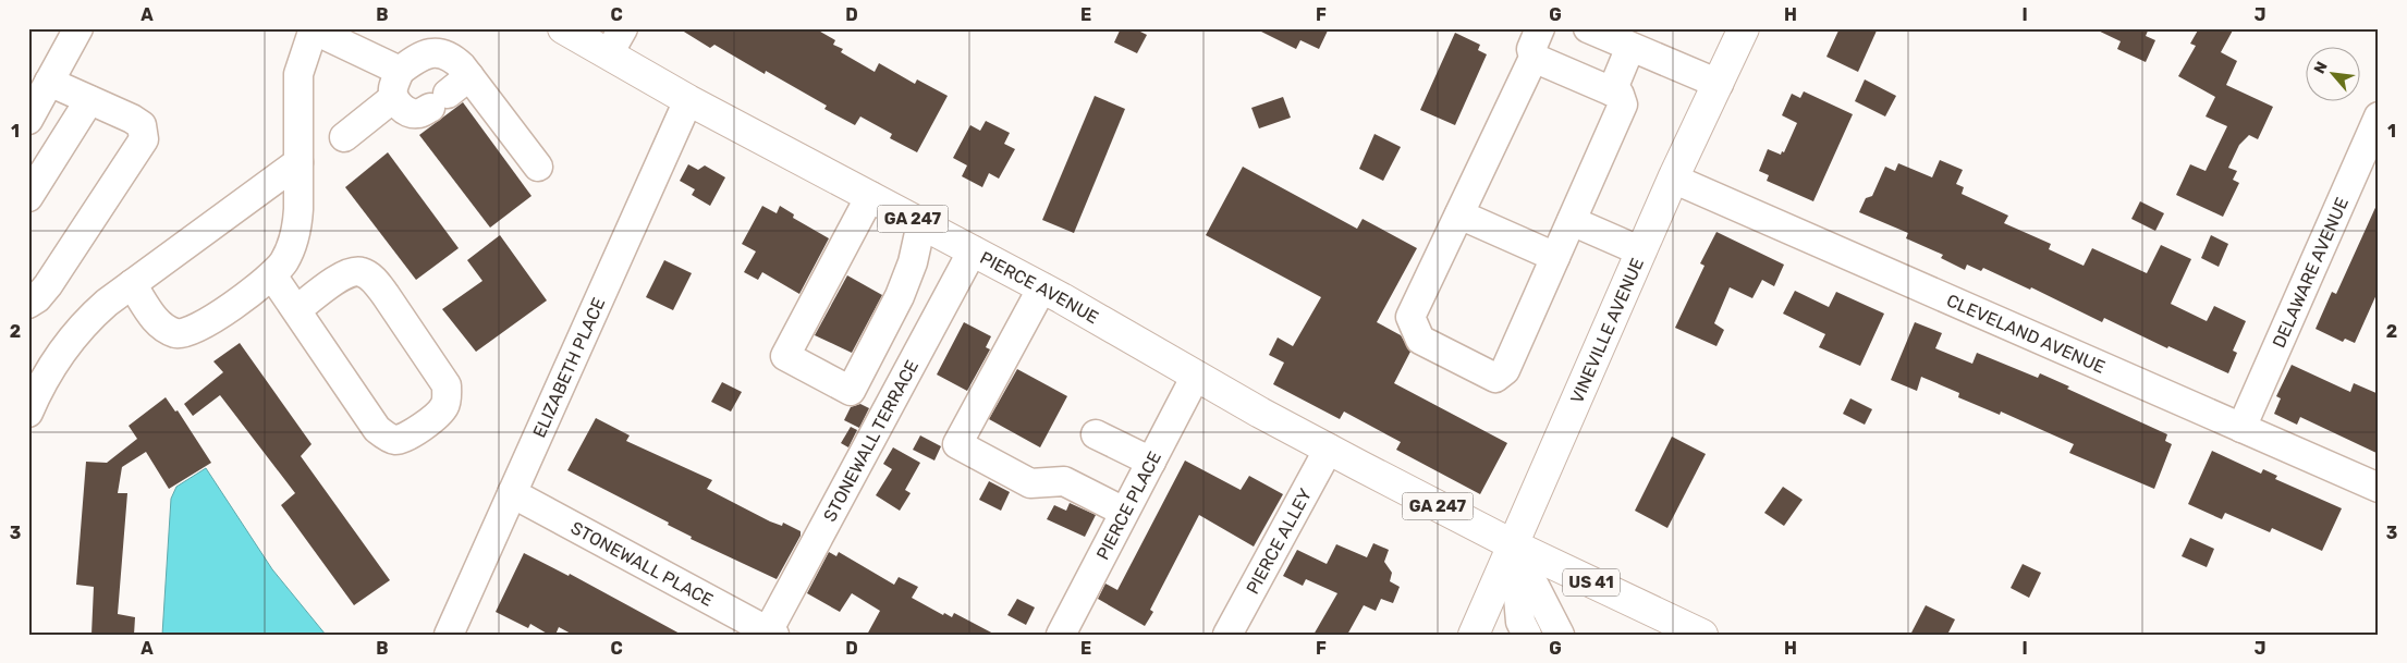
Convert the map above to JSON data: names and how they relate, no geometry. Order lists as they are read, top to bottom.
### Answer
{
  "streets": {
    "main road": [
      "GA 247",
      "PIERCE AVENUE",
      "VINEVILLE AVENUE",
      "US 41"
    ],
    "street": [
      "DELAWARE AVENUE",
      "CLEVELAND AVENUE",
      "ELIZABETH PLACE",
      "STONEWALL TERRACE",
      "PIERCE PLACE",
      "PIERCE ALLEY",
      "STONEWALL PLACE"
    ]
  },
  "crossings": [
    ["DELAWARE AVENUE", "CLEVELAND AVENUE"],
    ["PIERCE AVENUE", "VINEVILLE AVENUE"],
    ["PIERCE AVENUE", "ELIZABETH PLACE"],
    ["PIERCE AVENUE", "STONEWALL TERRACE"],
    ["PIERCE AVENUE", "PIERCE PLACE"],
    ["PIERCE AVENUE", "PIERCE ALLEY"],
    ["PIERCE AVENUE", "US 41"],
    ["VINEVILLE AVENUE", "CLEVELAND AVENUE"],
    ["VINEVILLE AVENUE", "US 41"],
    ["ELIZABETH PLACE", "STONEWALL PLACE"],
    ["STONEWALL TERRACE", "STONEWALL PLACE"]
  ],
  "north": "top left",
  "grid": {
    "columns": [
      "A",
      "B",
      "C",
      "D",
      "E",
      "F",
      "G",
      "H",
      "I",
      "J"
    ],
    "rows": ["1", "2", "3"]
  }
}
